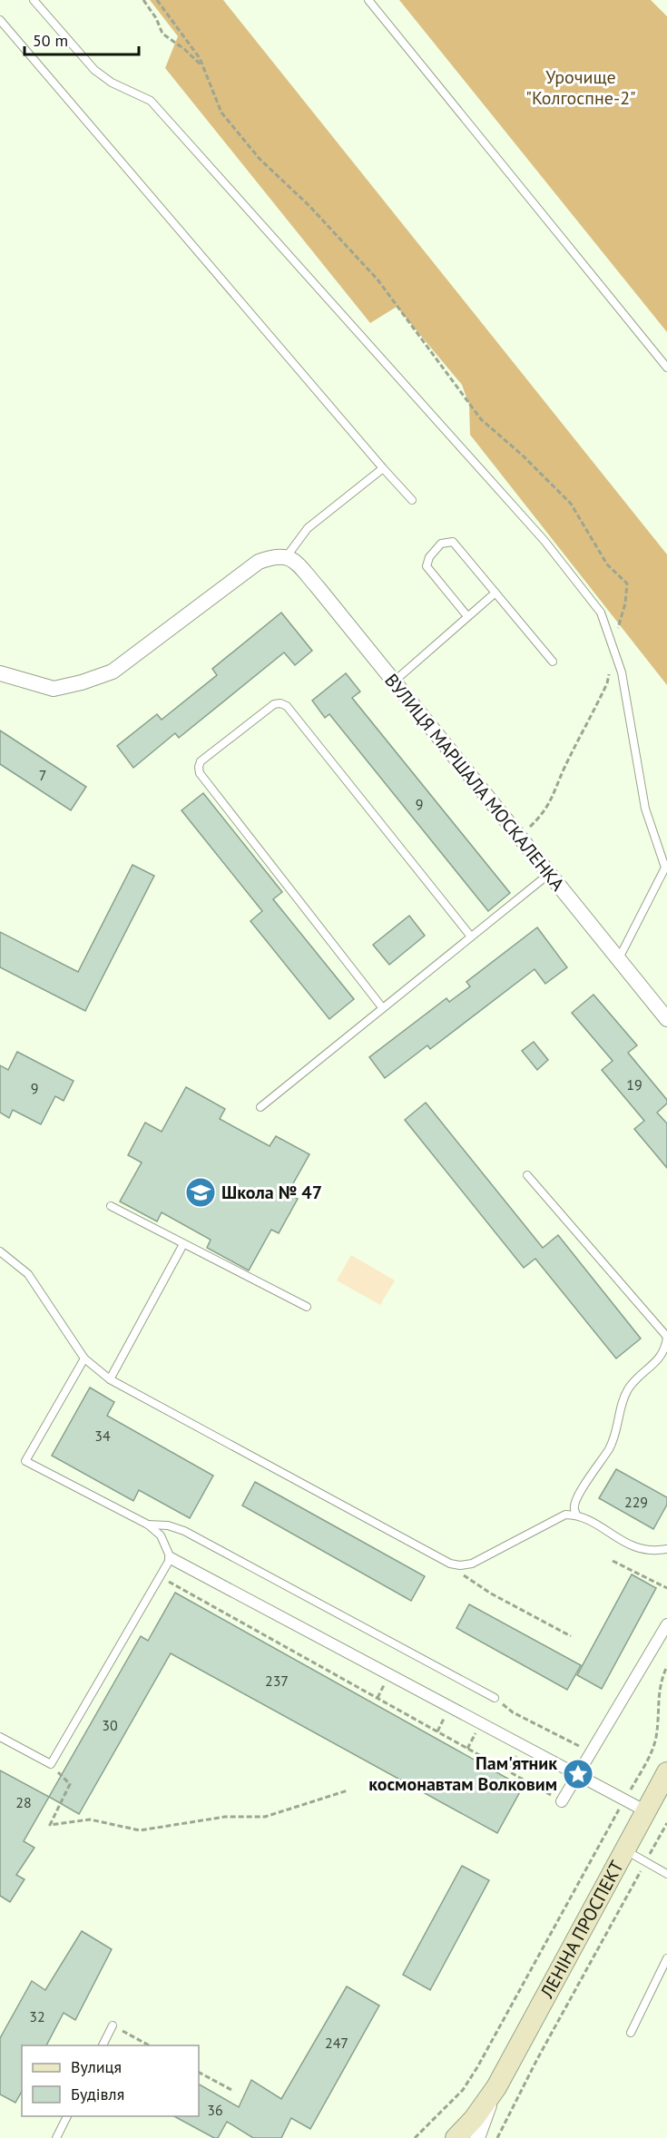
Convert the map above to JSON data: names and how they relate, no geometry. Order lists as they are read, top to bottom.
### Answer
{
  "streets": {
    "main road": ["ЛЕНІНА ПРОСПЕКТ"],
    "street": ["ВУЛИЦЯ МАРШАЛА МОСКАЛЕНКА"]
  },
  "parks": ["Урочище \"Колгоспне-2\""],
  "places": {
    "school or university": ["Школа № 47"],
    "place": ["Пам'ятник космонавтам Волковим"]
  },
  "house_numbers": [
    "7",
    "9",
    "19",
    "9",
    "34",
    "229",
    "237",
    "30",
    "28",
    "32",
    "247",
    "36"
  ],
  "legend": ["Вулиця", "Будівля"],
  "scale_bar": "50 m"
}
